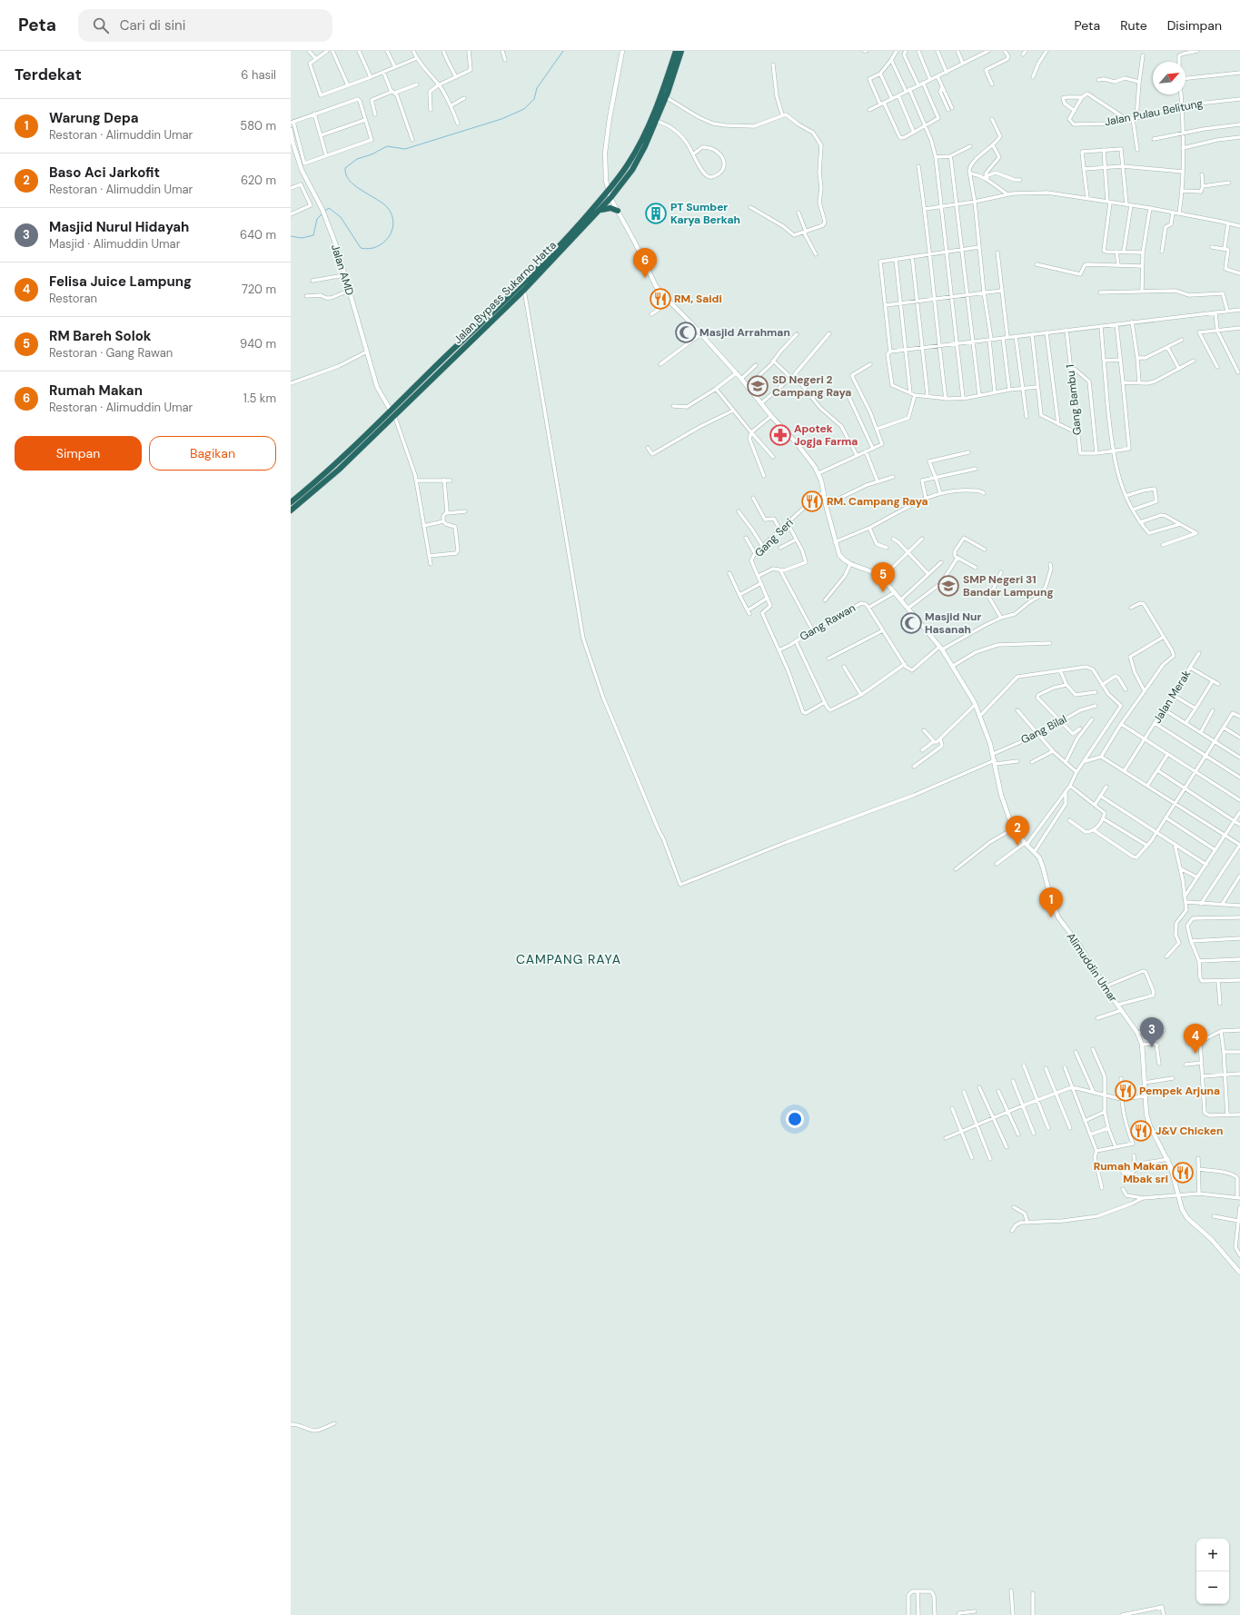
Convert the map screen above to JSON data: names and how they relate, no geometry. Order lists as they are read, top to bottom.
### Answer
{
  "streets": {
    "highway": ["Jalan Bypass Sukarno Hatta"],
    "street": [
      "Jalan Pulau Belitung",
      "Jalan AMD",
      "Gang Bambu 1",
      "Gang Seri",
      "Gang Rawan",
      "Jalan Merak",
      "Gang Bilal",
      "Alimuddin Umar"
    ]
  },
  "crossings": [
    ["Jalan AMD", "Jalan Bypass Sukarno Hatta"],
    ["Jalan Bypass Sukarno Hatta", "Alimuddin Umar"],
    ["Gang Seri", "Alimuddin Umar"],
    ["Gang Rawan", "Alimuddin Umar"],
    ["Gang Bilal", "Alimuddin Umar"]
  ],
  "districts": ["CAMPANG RAYA"],
  "places": {
    "building": ["PT Sumber Karya Berkah"],
    "restaurant": [
      "RM, Saidi",
      "RM. Campang Raya",
      "Pempek Arjuna",
      "J&V Chicken",
      "Rumah Makan Mbak sri"
    ],
    "mosque": ["Masjid Arrahman", "Masjid Nur Hasanah"],
    "school or university": ["SD Negeri 2 Campang Raya", "SMP Negeri 31 Bandar Lampung"],
    "pharmacy": ["Apotek Jogja Farma"]
  },
  "north": "top right",
  "page": {
    "header": "Peta",
    "search": "Cari di sini",
    "nav": ["Peta", "Rute", "Disimpan"],
    "heading": ["Terdekat", "6 hasil"],
    "list": [
      {
        "mark": "1",
        "name": "Warung Depa",
        "note": "Restoran · Alimuddin Umar",
        "value": "580 m"
      },
      {
        "mark": "2",
        "name": "Baso Aci Jarkofit",
        "note": "Restoran · Alimuddin Umar",
        "value": "620 m"
      },
      {
        "mark": "3",
        "name": "Masjid Nurul Hidayah",
        "note": "Masjid · Alimuddin Umar",
        "value": "640 m"
      },
      {
        "mark": "4",
        "name": "Felisa Juice Lampung",
        "note": "Restoran",
        "value": "720 m"
      },
      {
        "mark": "5",
        "name": "RM Bareh Solok",
        "note": "Restoran · Gang Rawan",
        "value": "940 m"
      },
      {
        "mark": "6",
        "name": "Rumah Makan",
        "note": "Restoran · Alimuddin Umar",
        "value": "1.5 km"
      }
    ],
    "pins": [
      "6",
      "5",
      "2",
      "1",
      "3",
      "4"
    ],
    "buttons": ["Simpan", "Bagikan"],
    "map_buttons": ["+", "−"]
  }
}
